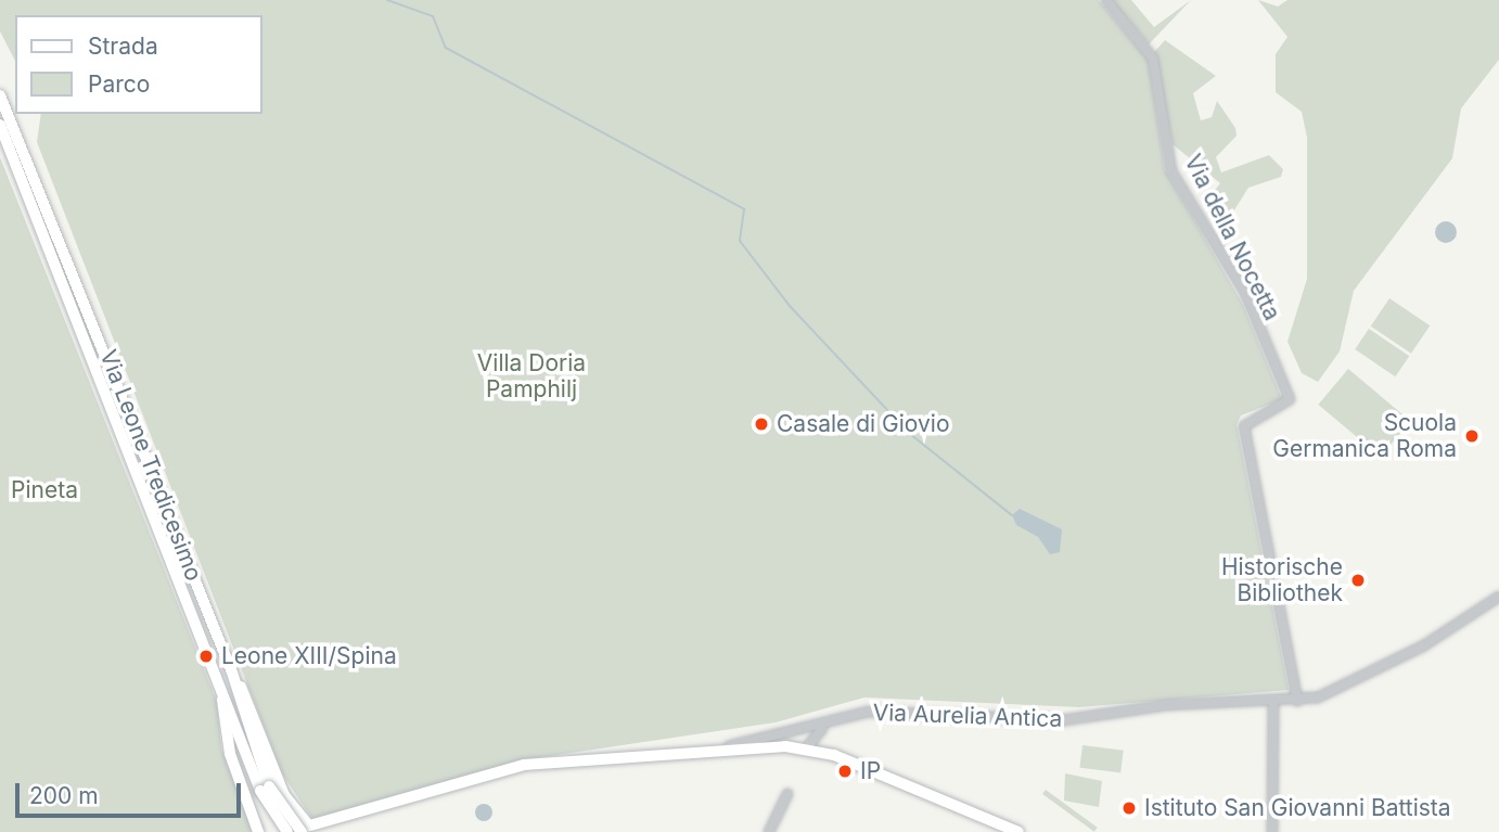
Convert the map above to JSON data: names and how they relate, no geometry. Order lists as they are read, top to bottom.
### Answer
{
  "streets": {
    "main road": ["Via Leone Tredicesimo", "Via Aurelia Antica"],
    "street": ["Via della Nocetta"]
  },
  "crossings": [
    ["Via della Nocetta", "Via Aurelia Antica"],
    ["Via Leone Tredicesimo", "Via Aurelia Antica"]
  ],
  "parks": ["Villa Doria Pamphilj", "Pineta"],
  "places": [
    "Casale di Giovio",
    "Scuola Germanica Roma",
    "Historische Bibliothek",
    "Leone XIII/Spina",
    "IP",
    "Istituto San Giovanni Battista"
  ],
  "legend": ["Strada", "Parco"],
  "scale_bar": "200 m"
}
